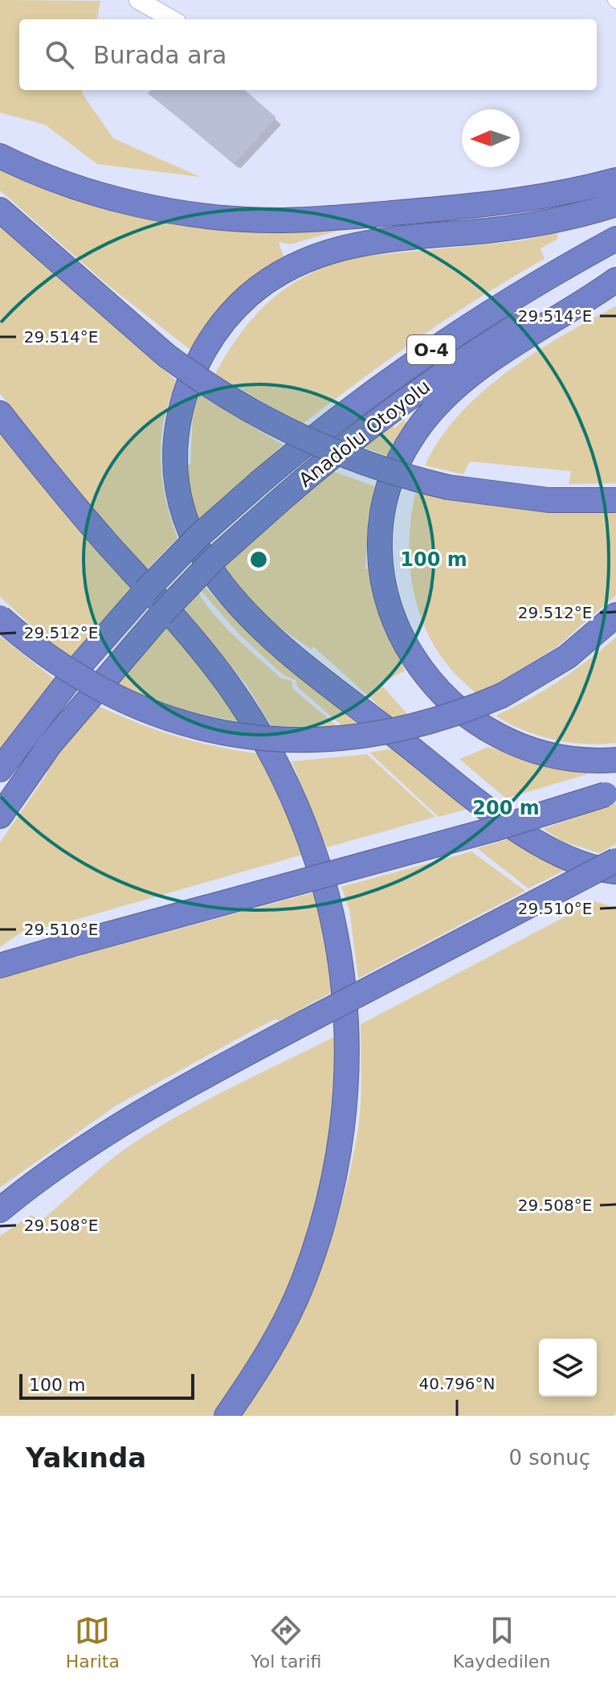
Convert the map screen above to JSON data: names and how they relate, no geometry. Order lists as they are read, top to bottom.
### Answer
{
  "streets": {
    "highway": ["O-4", "Anadolu Otoyolu"]
  },
  "scale_bar": "100 m",
  "north": "left",
  "page": {
    "search": "Burada ara",
    "scale": "100 m",
    "heading": ["Yakında", "0 sonuç"],
    "nav": ["Harita", "Yol tarifi", "Kaydedilen"]
  },
  "coordinates": [
    "29.514°E",
    "29.512°E",
    "29.510°E",
    "29.508°E",
    "40.796°N"
  ],
  "rings": ["100 m", "200 m"]
}
